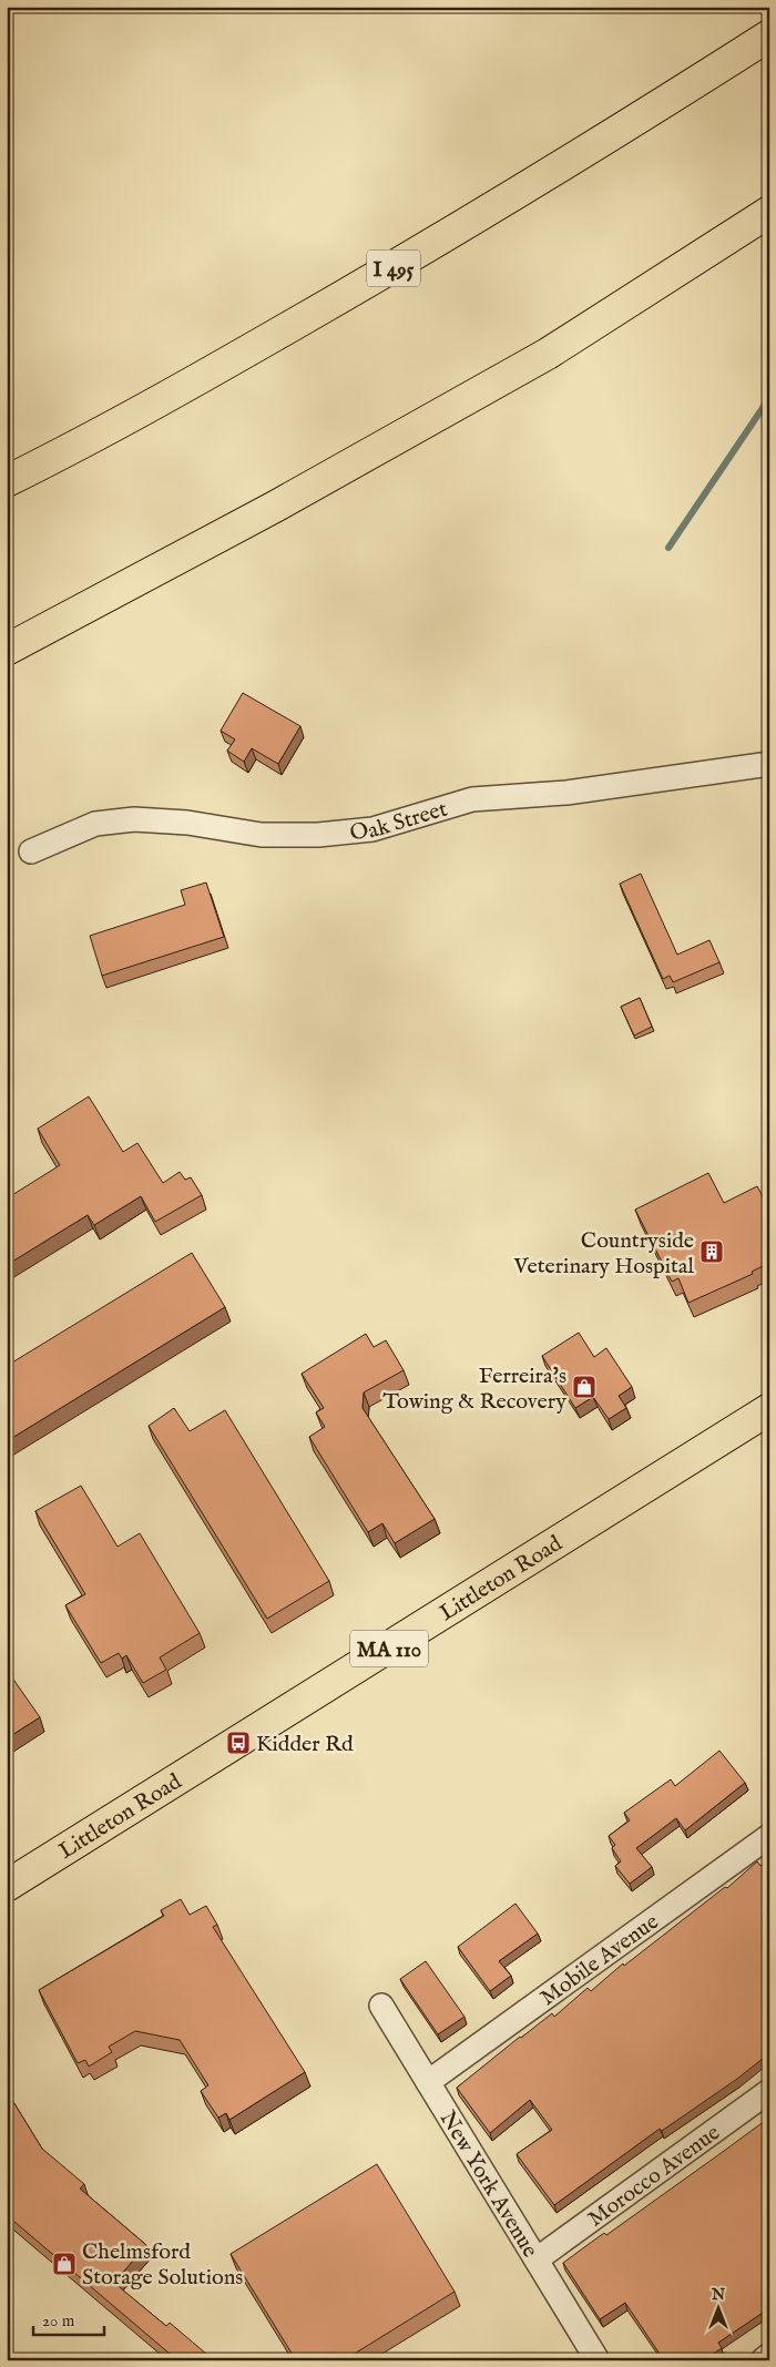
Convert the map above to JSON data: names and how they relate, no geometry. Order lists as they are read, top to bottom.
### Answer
{
  "streets": {
    "main road": ["I 495", "Littleton Road", "MA 110"],
    "street": [
      "Oak Street",
      "Mobile Avenue",
      "Morocco Avenue",
      "New York Avenue"
    ]
  },
  "crossings": [
    ["Mobile Avenue", "New York Avenue"],
    ["Morocco Avenue", "New York Avenue"]
  ],
  "places": {
    "building": ["Countryside Veterinary Hospital"],
    "shop": ["Ferreira's Towing & Recovery", "Chelmsford Storage Solutions"],
    "bus stop": ["Kidder Rd"]
  },
  "scale_bar": "20 m",
  "north": "top"
}
